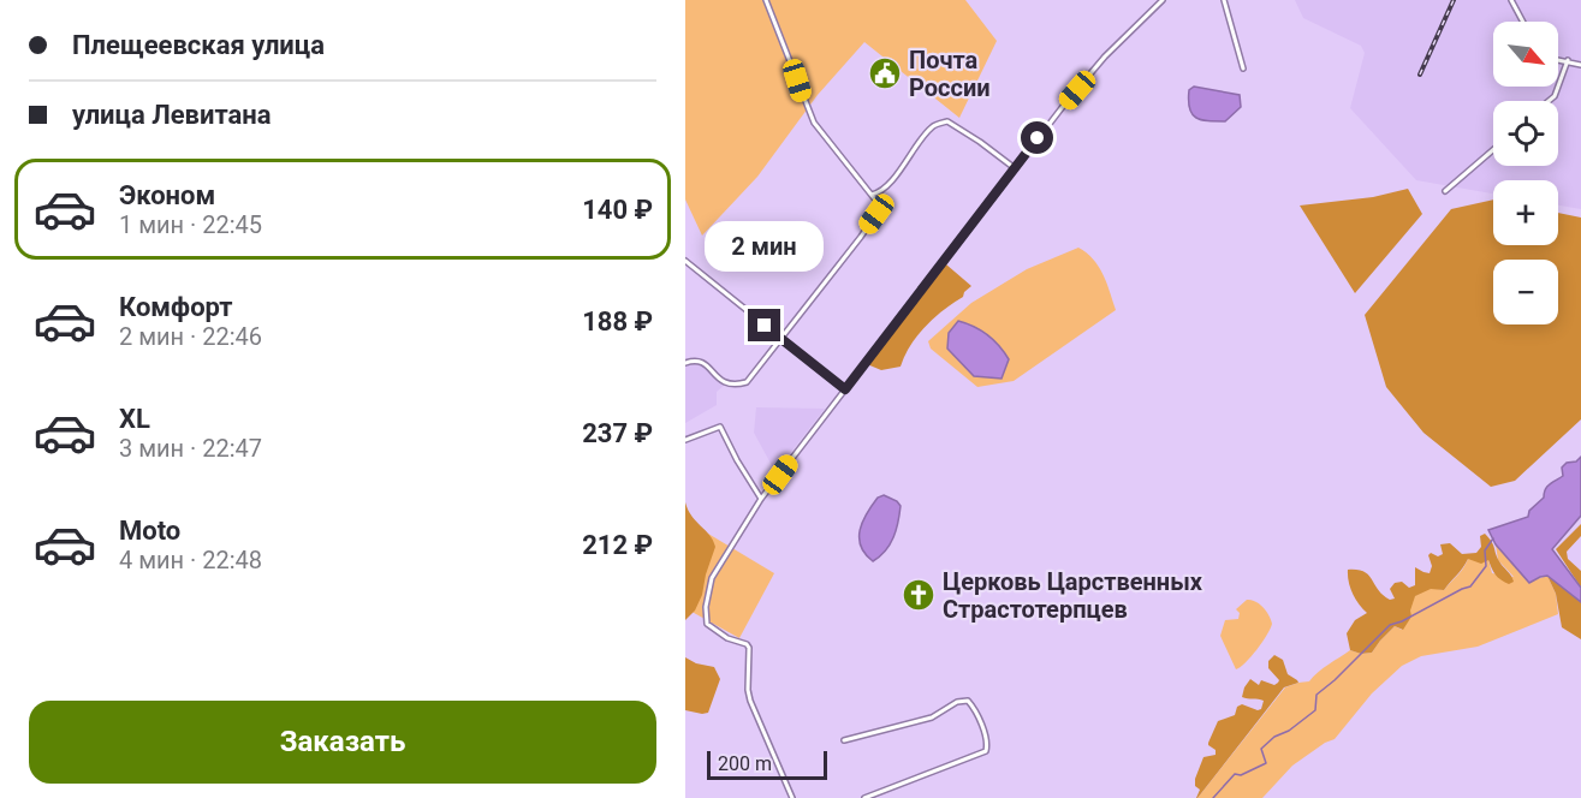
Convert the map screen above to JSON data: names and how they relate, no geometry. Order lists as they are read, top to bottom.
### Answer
{
  "places": {
    "public building": ["Почта России"],
    "church": ["Церковь Царственных Страстотерпцев"]
  },
  "scale_bar": "200 m",
  "north": "bottom right",
  "page": {
    "banner": ["Плещеевская улица", "улица Левитана"],
    "map_buttons": ["+", "−"],
    "list": [
      {
        "name": "Эконом",
        "note": "1 мин · 22:45",
        "value": "140 ₽"
      },
      {
        "name": "Комфорт",
        "note": "2 мин · 22:46",
        "value": "188 ₽"
      },
      {
        "name": "XL",
        "note": "3 мин · 22:47",
        "value": "237 ₽"
      },
      {
        "name": "Moto",
        "note": "4 мин · 22:48",
        "value": "212 ₽"
      }
    ],
    "bubble": "2 мин",
    "buttons": "Заказать",
    "scale": "200 m"
  }
}
